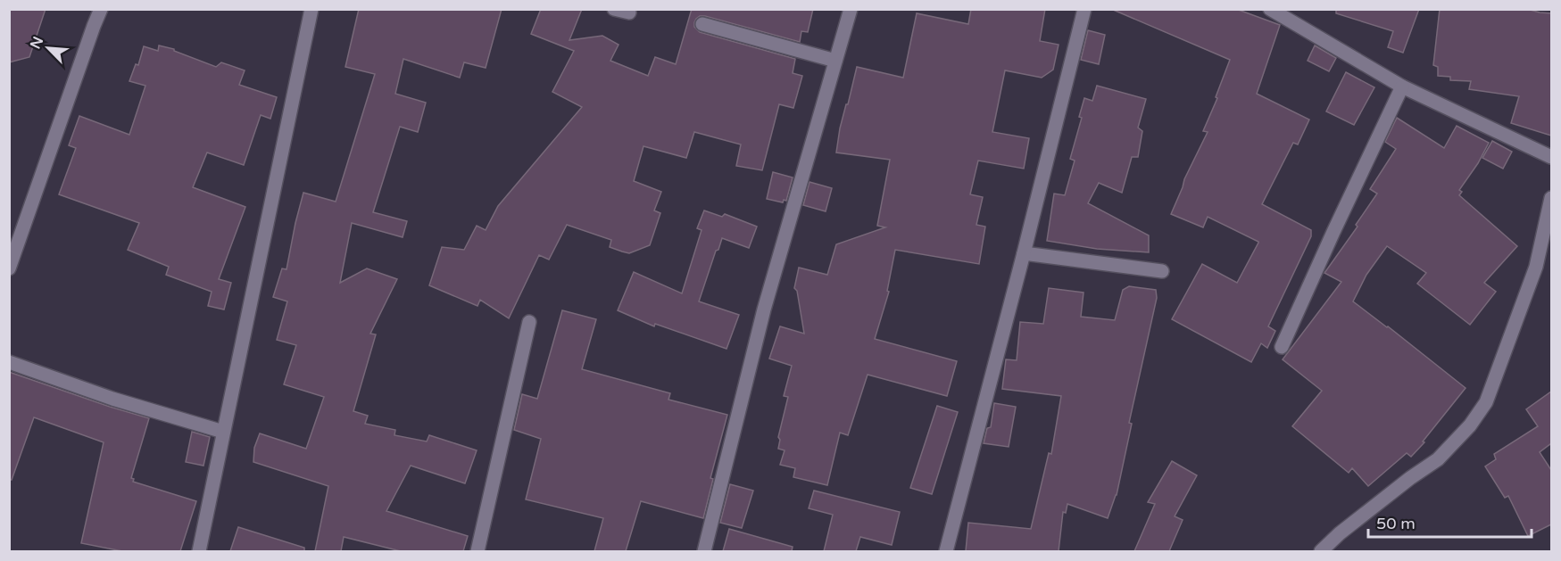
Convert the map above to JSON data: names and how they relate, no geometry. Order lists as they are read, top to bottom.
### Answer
{
  "scale_bar": "50 m",
  "north": "top left"
}
